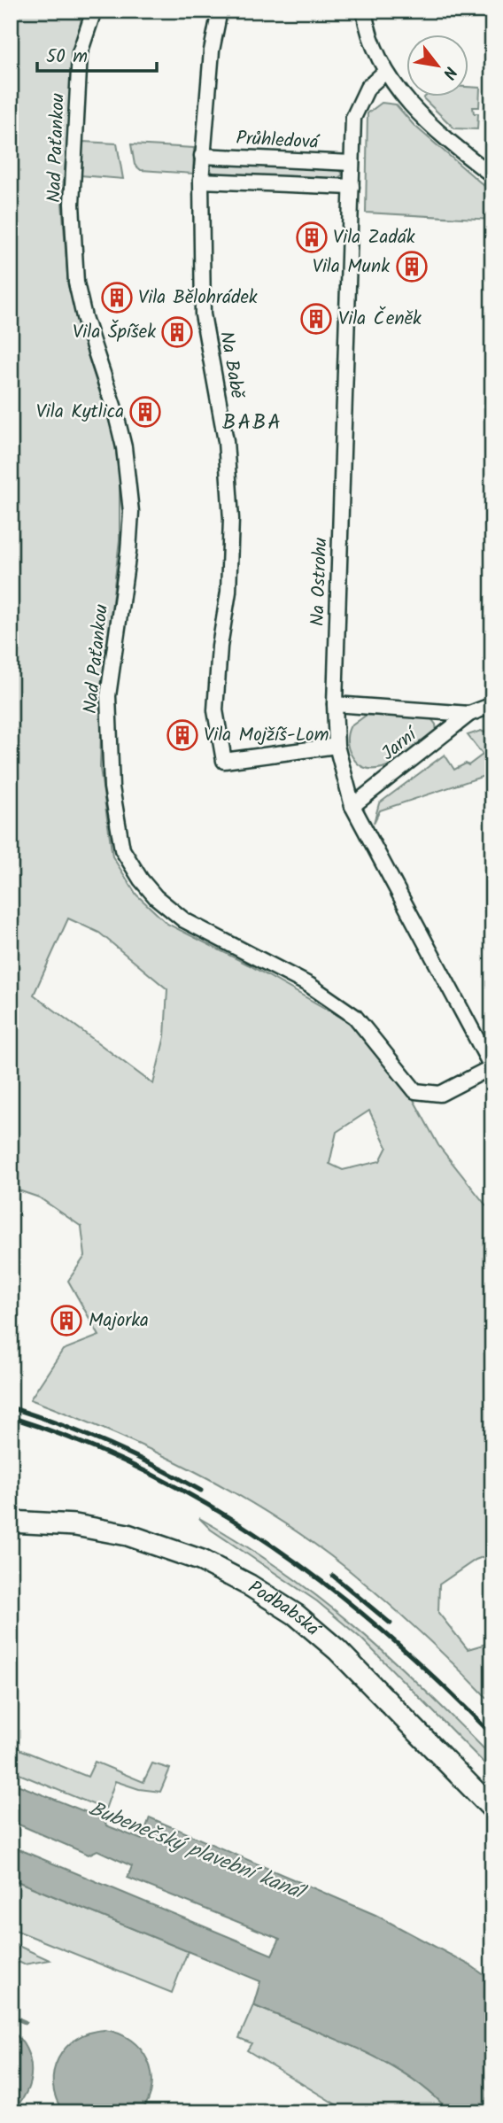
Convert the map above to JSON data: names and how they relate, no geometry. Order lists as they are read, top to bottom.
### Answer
{
  "streets": {
    "main road": ["Podbabská"],
    "street": [
      "Průhledová",
      "Nad Paťankou",
      "Na Babě",
      "Na Ostrohu",
      "Jarní"
    ]
  },
  "crossings": [
    ["Průhledová", "Na Babě"],
    ["Průhledová", "Na Ostrohu"],
    ["Nad Paťankou", "Na Ostrohu"],
    ["Na Babě", "Na Ostrohu"],
    ["Na Ostrohu", "Jarní"]
  ],
  "districts": ["BABA"],
  "water": ["Bubenečský plavební kanál"],
  "places": {
    "building": [
      "Vila Zadák",
      "Vila Munk",
      "Vila Bělohrádek",
      "Vila Čeněk",
      "Vila Špíšek",
      "Vila Kytlica",
      "Vila Mojžíš-Lom",
      "Majorka"
    ]
  },
  "scale_bar": "50 m",
  "north": "bottom right"
}
